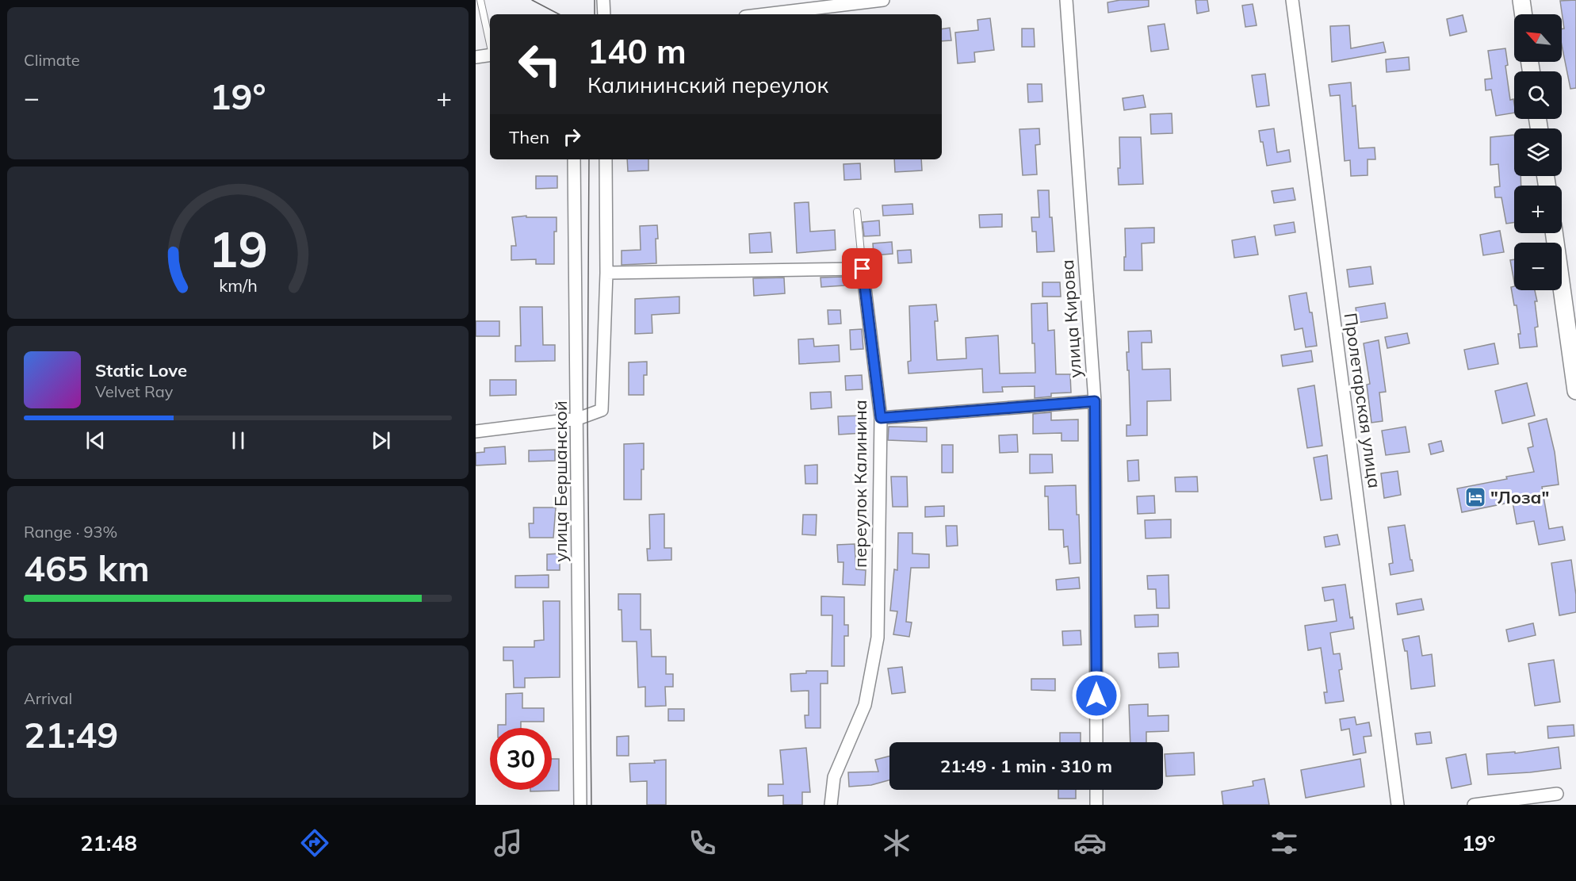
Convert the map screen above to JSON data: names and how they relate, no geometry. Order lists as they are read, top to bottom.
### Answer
{
  "streets": {
    "street": [
      "улица Кирова",
      "Пролетарская улица",
      "улица Бершанской",
      "переулок Калинина"
    ]
  },
  "places": {
    "hotel": ["\"Лоза\""]
  },
  "north": "top left",
  "page": {
    "tile": [
      "Climate",
      ["Range · 93%", "465 km"],
      ["Arrival", "21:49"]
    ],
    "map_buttons": ["+", "−"],
    "turn": ["140 m", "Калининский переулок"],
    "heat": ["−", "19°", "+"],
    "then": "Then",
    "song": ["Static Love", "Velvet Ray"],
    "limit": "30",
    "trip": "21:49 · 1 min · 310 m",
    "tabs": ["21:48", "19°"],
    "gauge": ["19", "km/h"]
  }
}
